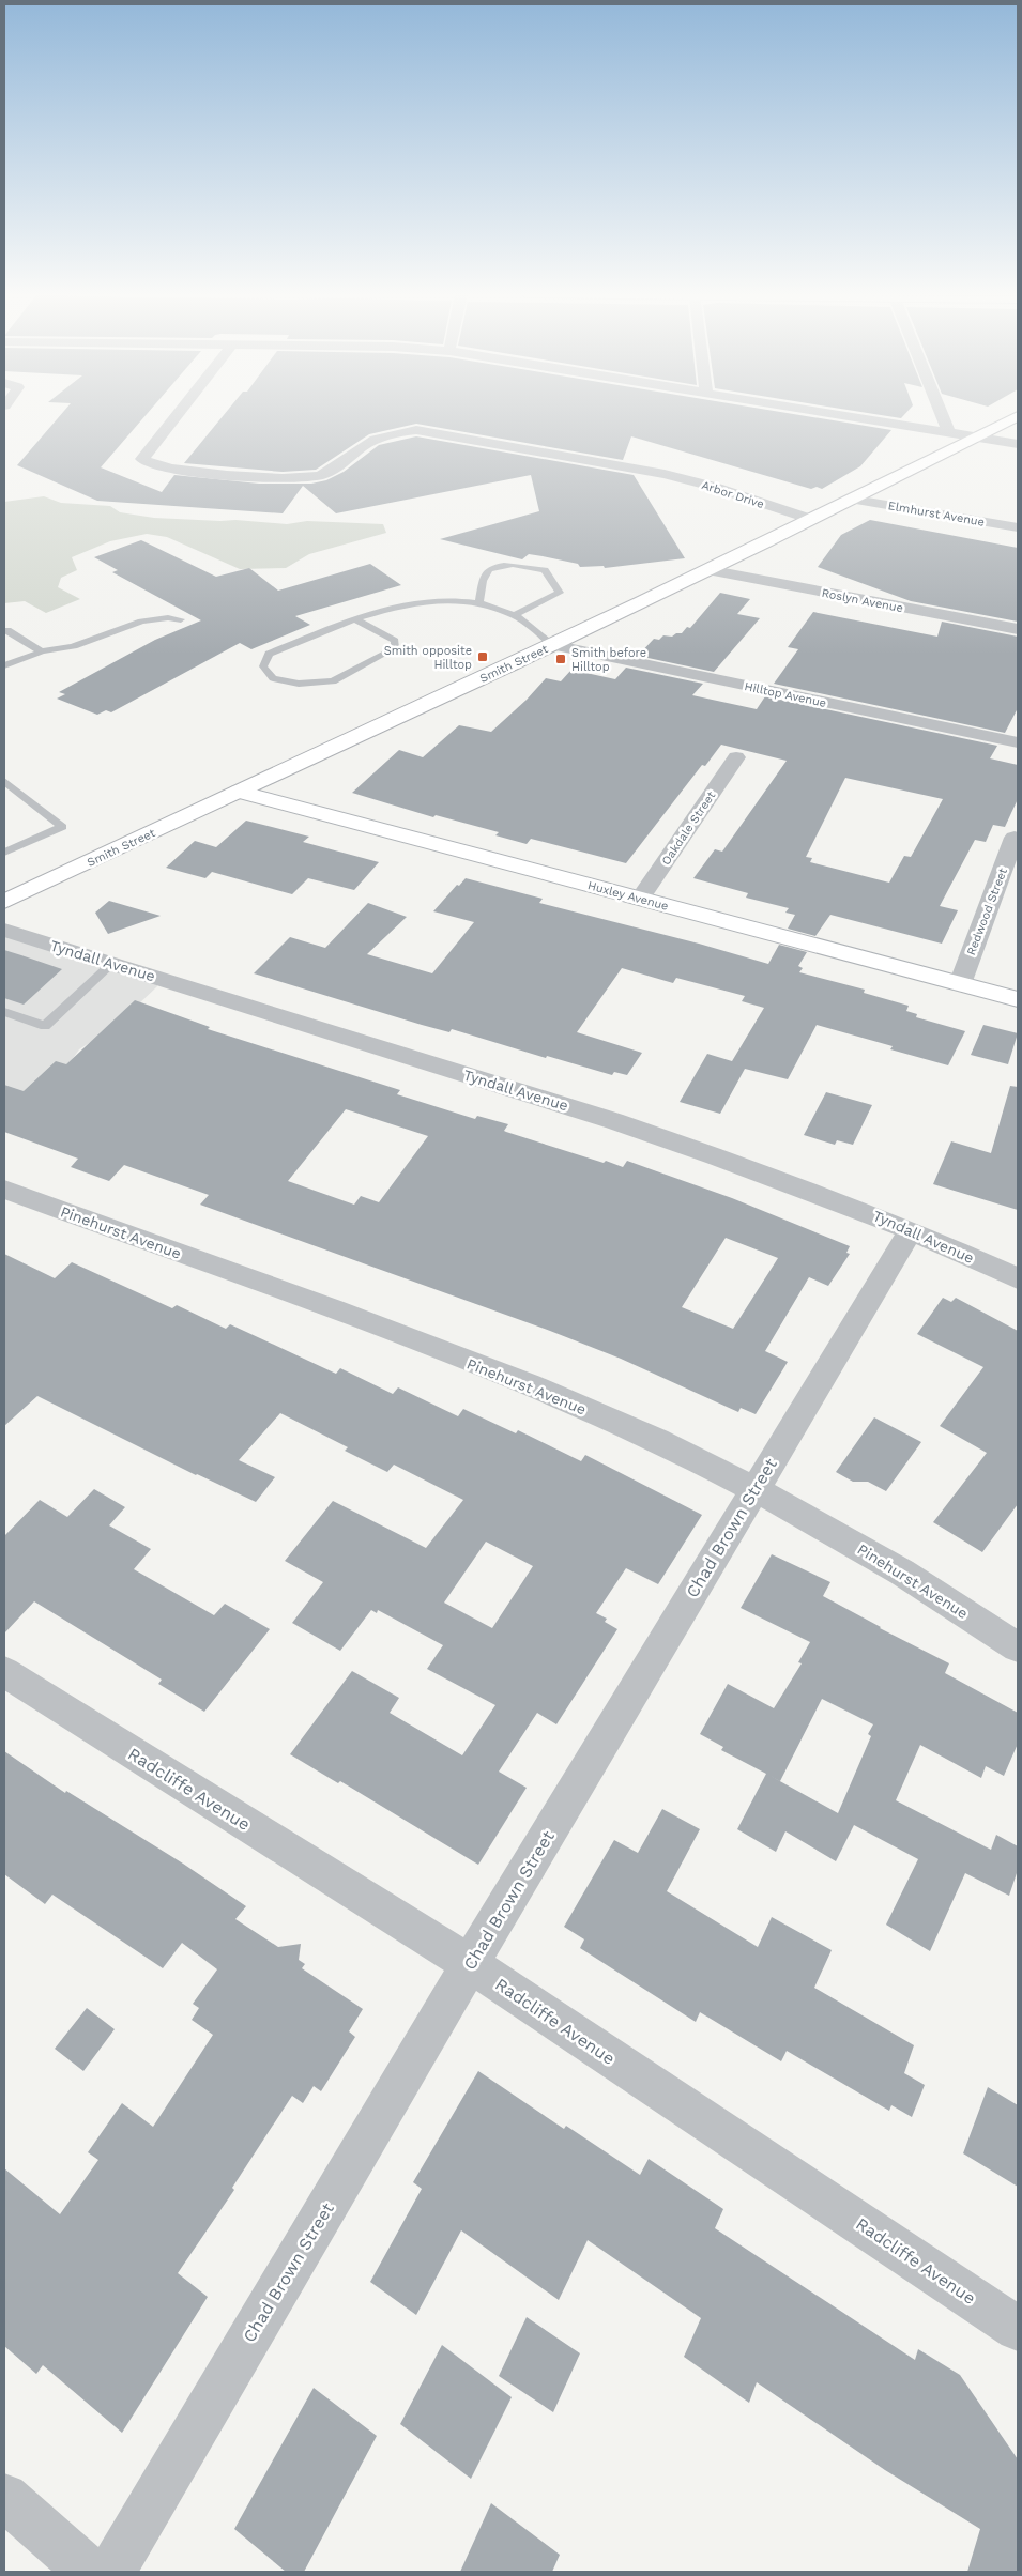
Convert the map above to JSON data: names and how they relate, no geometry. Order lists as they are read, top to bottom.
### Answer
{
  "streets": {
    "main road": ["Smith Street", "Huxley Avenue"],
    "street": [
      "Arbor Drive",
      "Elmhurst Avenue",
      "Roslyn Avenue",
      "Hilltop Avenue",
      "Oakdale Street",
      "Redwood Street",
      "Tyndall Avenue",
      "Pinehurst Avenue",
      "Chad Brown Street",
      "Radcliffe Avenue"
    ]
  },
  "crossings": [
    ["Arbor Drive", "Smith Street"],
    ["Elmhurst Avenue", "Smith Street"],
    ["Roslyn Avenue", "Smith Street"],
    ["Smith Street", "Hilltop Avenue"],
    ["Smith Street", "Huxley Avenue"],
    ["Oakdale Street", "Huxley Avenue"],
    ["Huxley Avenue", "Redwood Street"],
    ["Tyndall Avenue", "Chad Brown Street"],
    ["Pinehurst Avenue", "Chad Brown Street"],
    ["Chad Brown Street", "Radcliffe Avenue"]
  ],
  "places": {
    "transit": ["Smith opposite Hilltop", "Smith before Hilltop"]
  }
}
